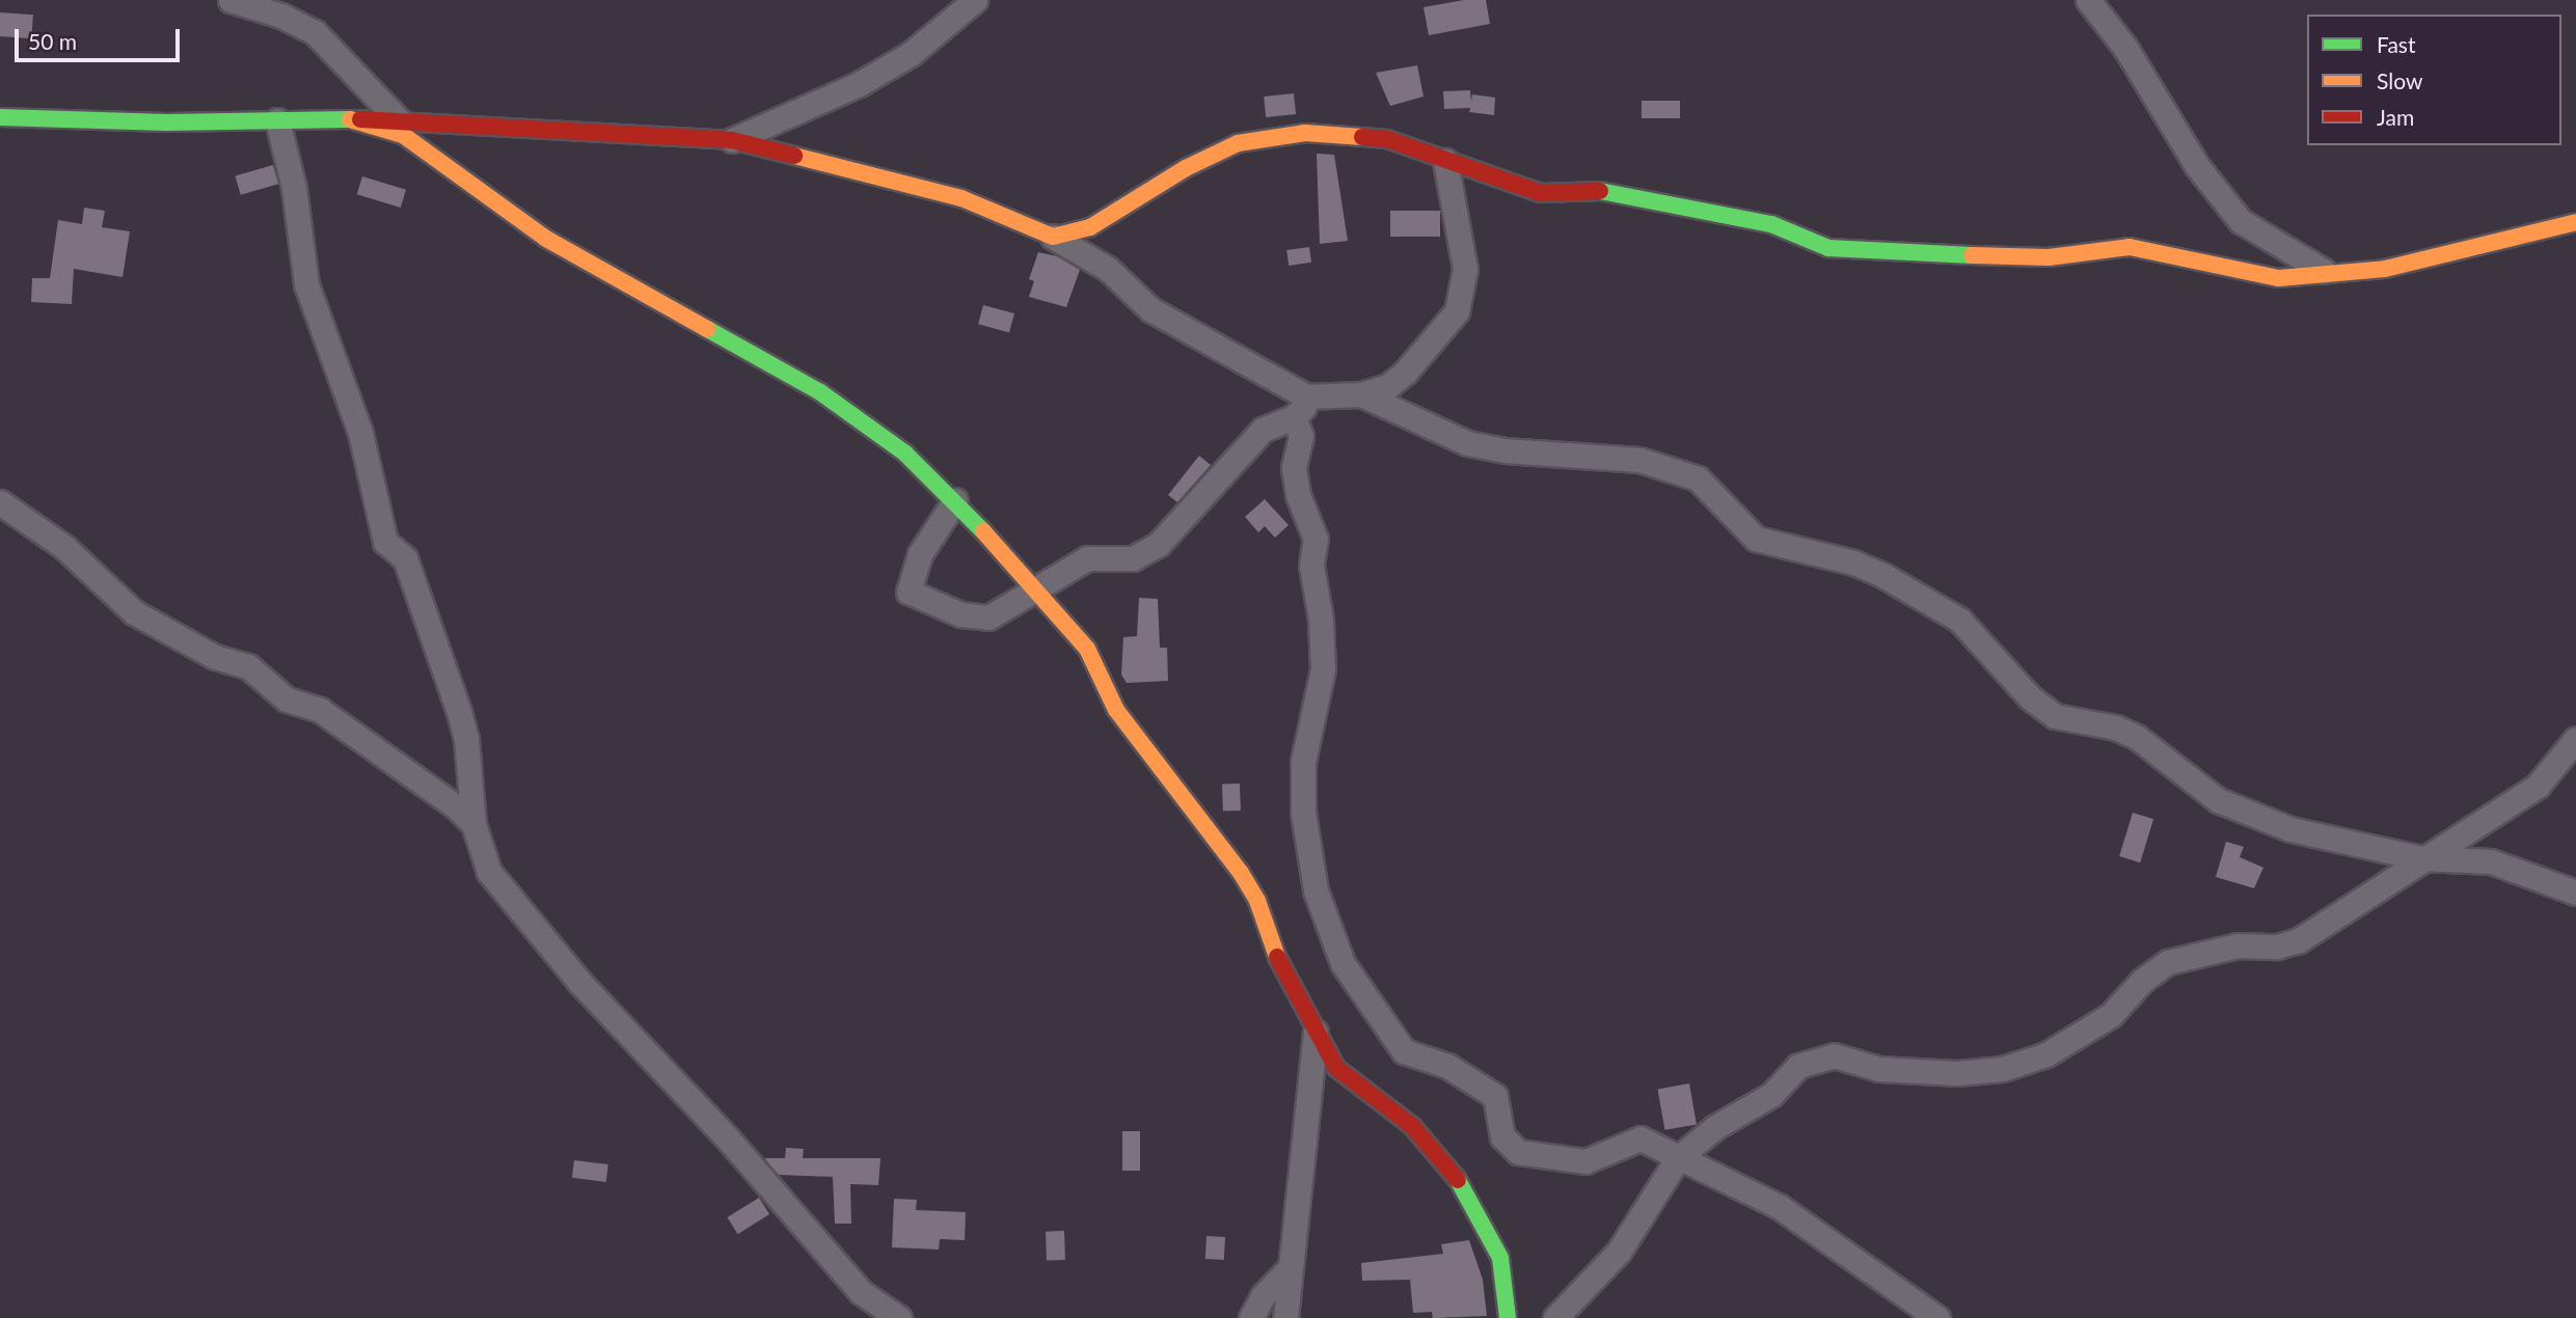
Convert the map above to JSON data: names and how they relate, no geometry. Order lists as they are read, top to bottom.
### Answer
{
  "legend": ["Fast", "Slow", "Jam"],
  "scale_bar": "50 m"
}
